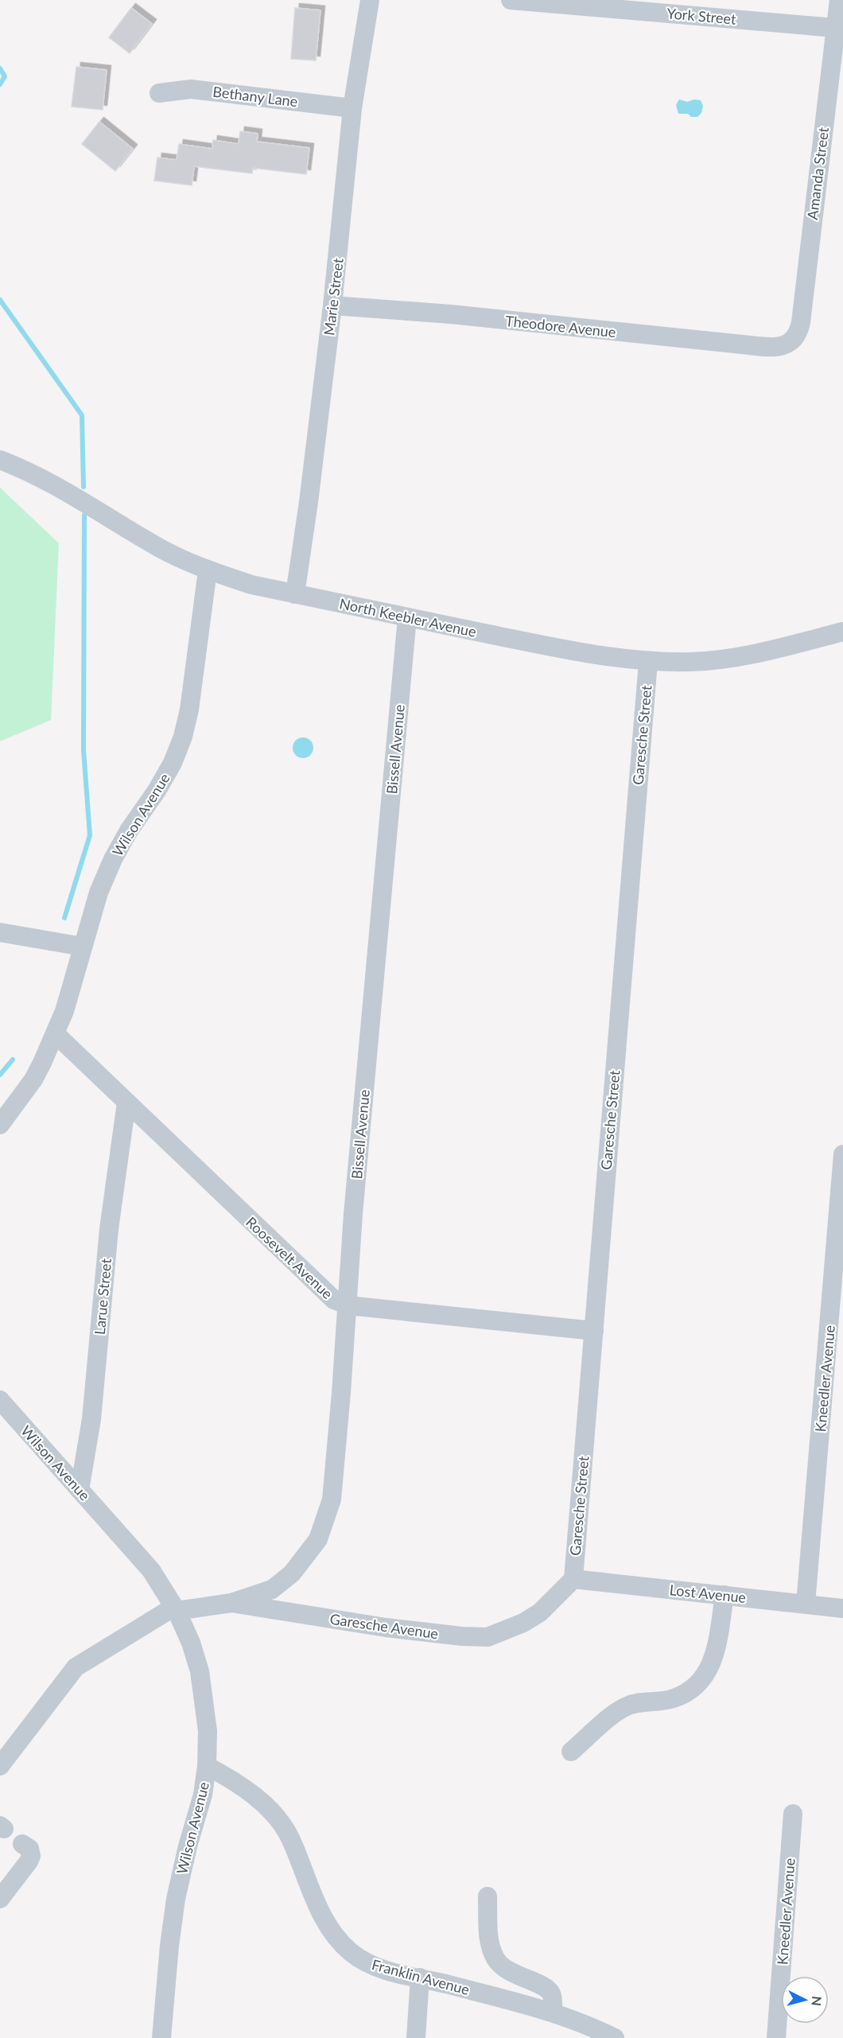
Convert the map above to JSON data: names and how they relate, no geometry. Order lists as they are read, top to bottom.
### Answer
{
  "streets": {
    "street": [
      "York Street",
      "Bethany Lane",
      "Amanda Street",
      "Marie Street",
      "Theodore Avenue",
      "North Keebler Avenue",
      "Garesche Street",
      "Bissell Avenue",
      "Wilson Avenue",
      "Roosevelt Avenue",
      "Larue Street",
      "Kneedler Avenue",
      "Lost Avenue",
      "Garesche Avenue",
      "Franklin Avenue"
    ]
  },
  "crossings": [
    ["York Street", "Amanda Street"],
    ["Bethany Lane", "Marie Street"],
    ["Amanda Street", "Theodore Avenue"],
    ["Marie Street", "Theodore Avenue"],
    ["Marie Street", "North Keebler Avenue"],
    ["North Keebler Avenue", "Garesche Street"],
    ["North Keebler Avenue", "Bissell Avenue"],
    ["North Keebler Avenue", "Wilson Avenue"],
    ["Garesche Street", "Roosevelt Avenue"],
    ["Garesche Street", "Lost Avenue"],
    ["Garesche Street", "Garesche Avenue"],
    ["Bissell Avenue", "Roosevelt Avenue"],
    ["Bissell Avenue", "Garesche Avenue"],
    ["Wilson Avenue", "Roosevelt Avenue"],
    ["Wilson Avenue", "Larue Street"],
    ["Wilson Avenue", "Garesche Avenue"],
    ["Wilson Avenue", "Franklin Avenue"],
    ["Roosevelt Avenue", "Larue Street"],
    ["Kneedler Avenue", "Lost Avenue"],
    ["Lost Avenue", "Garesche Avenue"]
  ],
  "north": "right"
}
